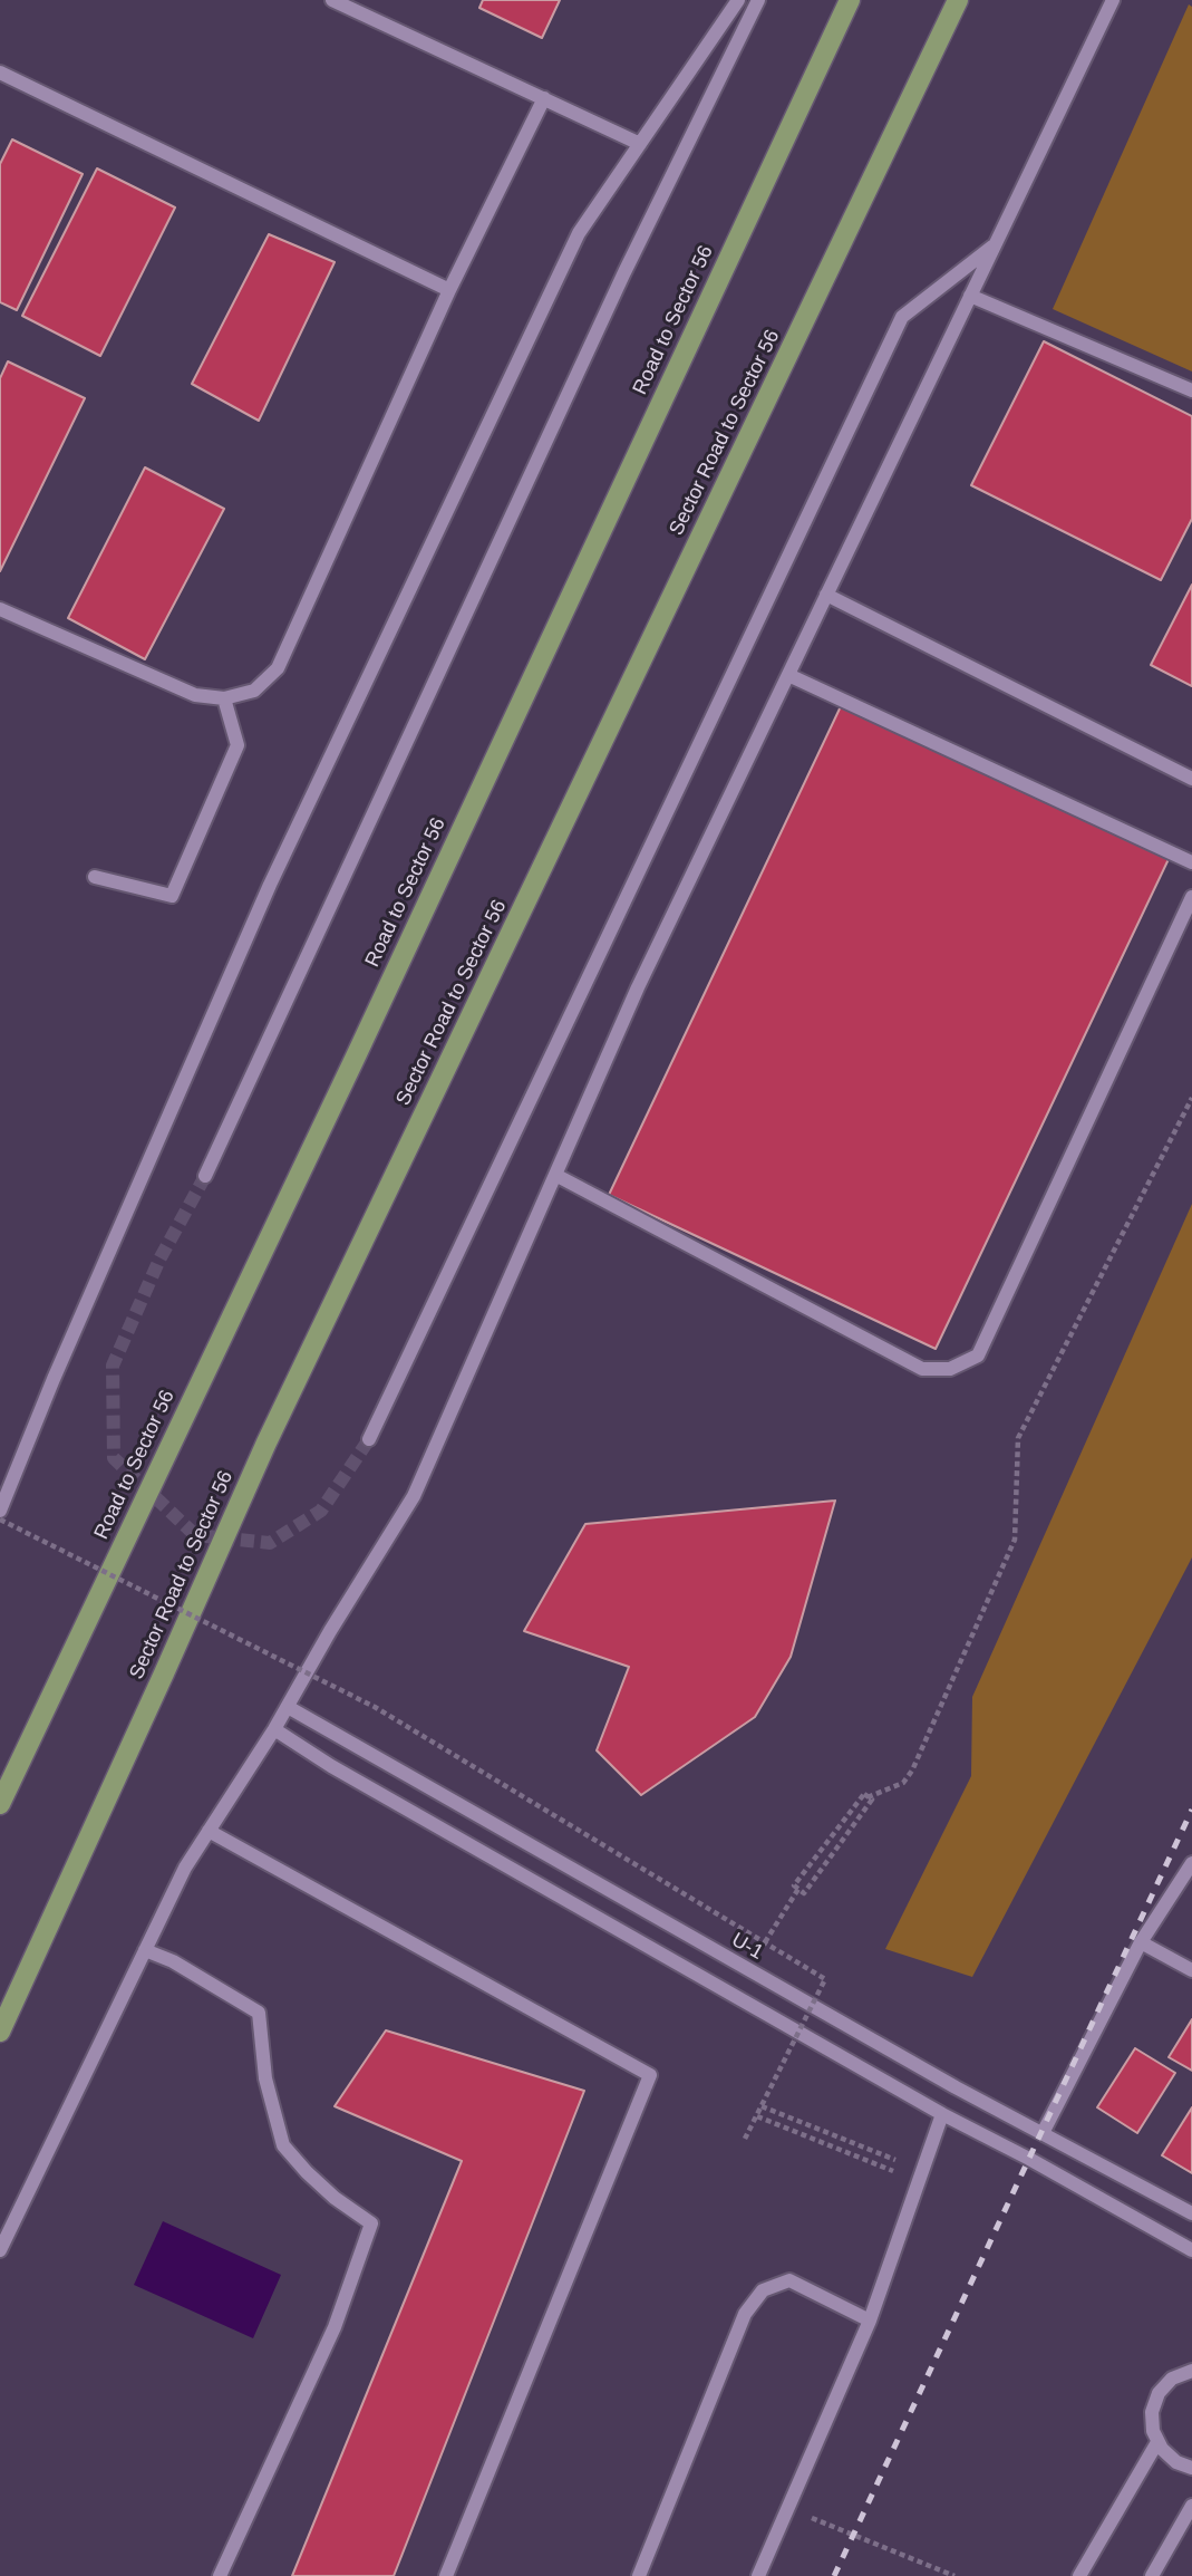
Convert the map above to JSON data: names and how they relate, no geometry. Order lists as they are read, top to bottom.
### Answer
{
  "streets": {
    "main road": ["Road to Sector 56", "Sector Road to Sector 56"],
    "street": ["U-1"]
  }
}
